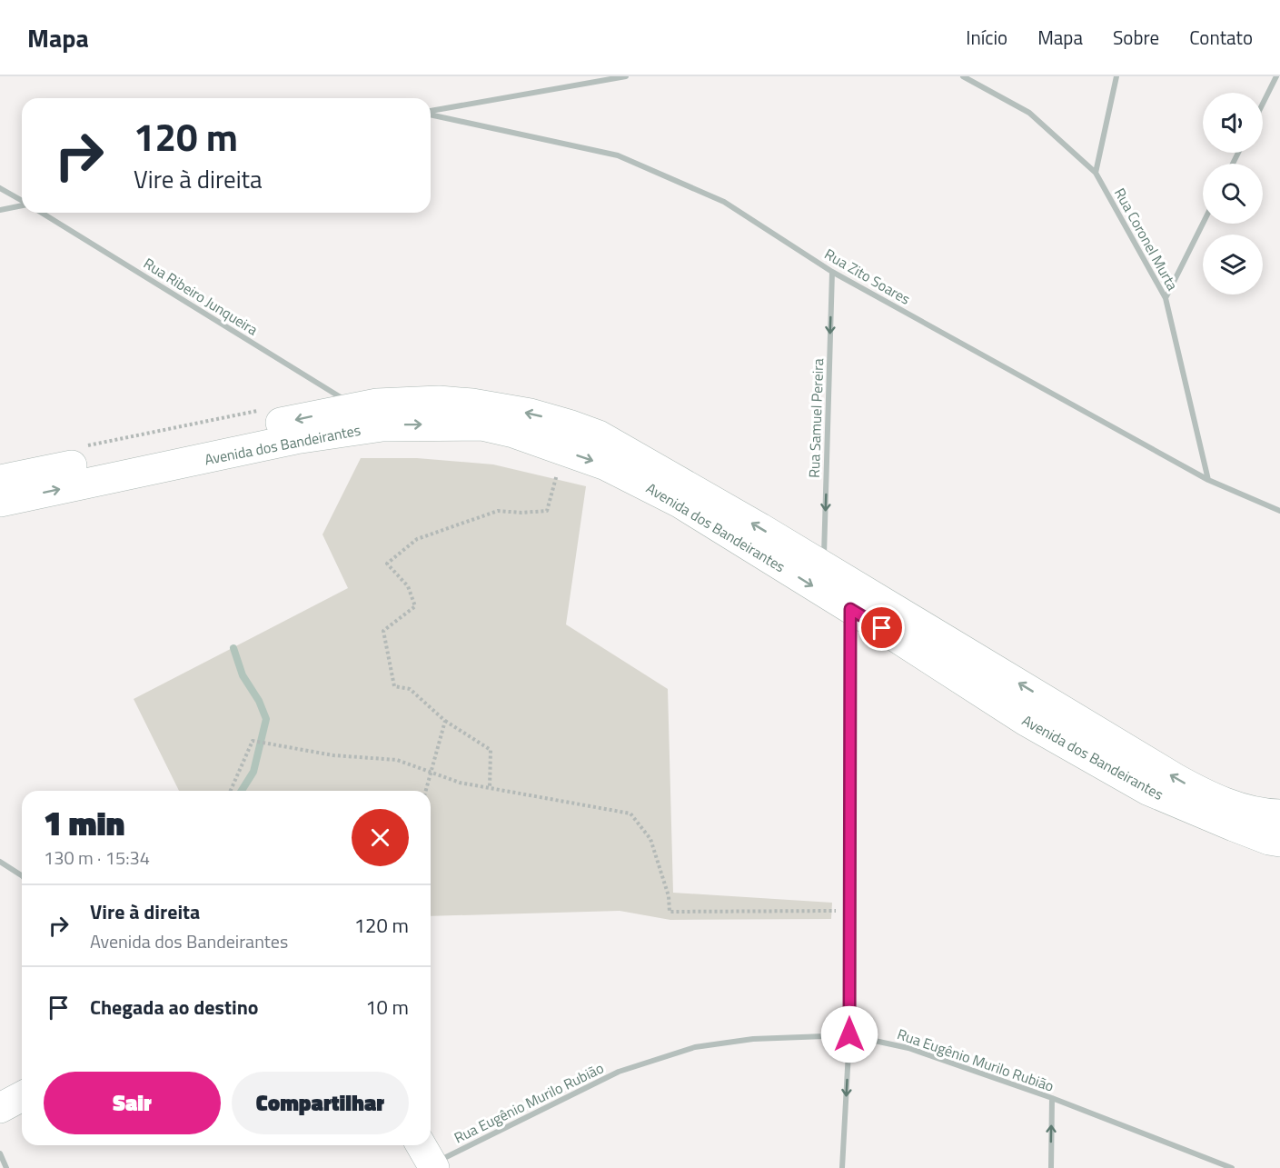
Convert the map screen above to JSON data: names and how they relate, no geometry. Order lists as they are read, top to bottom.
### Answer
{
  "streets": {
    "street": [
      "Rua Coronel Murta",
      "Rua Zito Soares",
      "Rua Ribeiro Junqueira",
      "Rua Samuel Pereira",
      "Avenida dos Bandeirantes",
      "Rua Eugênio Murilo Rubião"
    ]
  },
  "crossings": [
    ["Rua Coronel Murta", "Rua Zito Soares"],
    ["Rua Zito Soares", "Rua Samuel Pereira"],
    ["Rua Ribeiro Junqueira", "Avenida dos Bandeirantes"],
    ["Rua Samuel Pereira", "Avenida dos Bandeirantes"]
  ],
  "one_way": ["Rua Samuel Pereira"],
  "page": {
    "header": "Mapa",
    "nav": [
      "Início",
      "Mapa",
      "Sobre",
      "Contato"
    ],
    "turn": ["120 m", "Vire à direita"],
    "heading": ["1 min", "130 m · 15:34"],
    "list": [
      {
        "name": "Vire à direita",
        "note": "Avenida dos Bandeirantes",
        "value": "120 m"
      },
      {
        "name": "Chegada ao destino",
        "value": "10 m"
      }
    ],
    "buttons": ["Sair", "Compartilhar"]
  }
}
